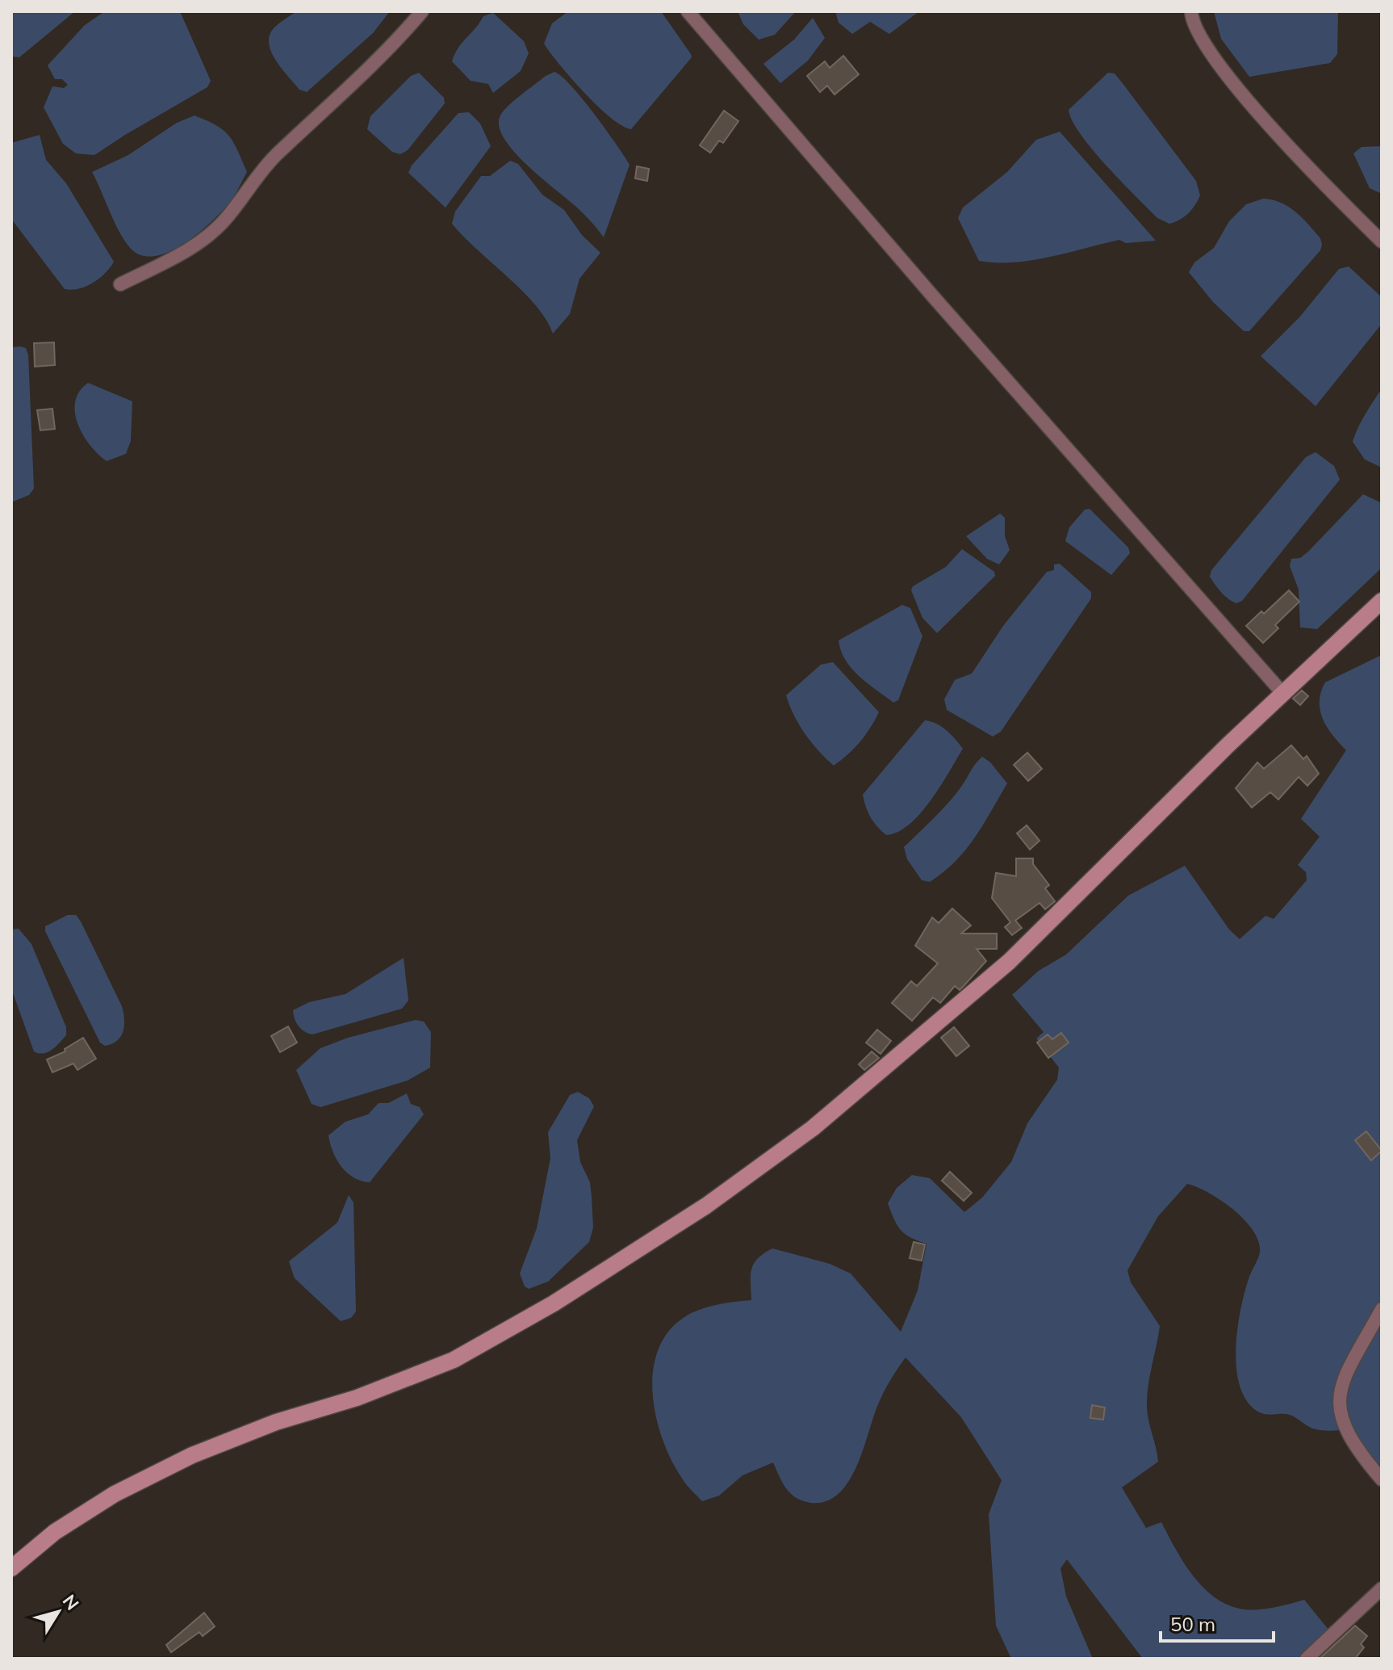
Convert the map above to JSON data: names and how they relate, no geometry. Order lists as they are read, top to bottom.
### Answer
{
  "scale_bar": "50 m",
  "north": "top right"
}
